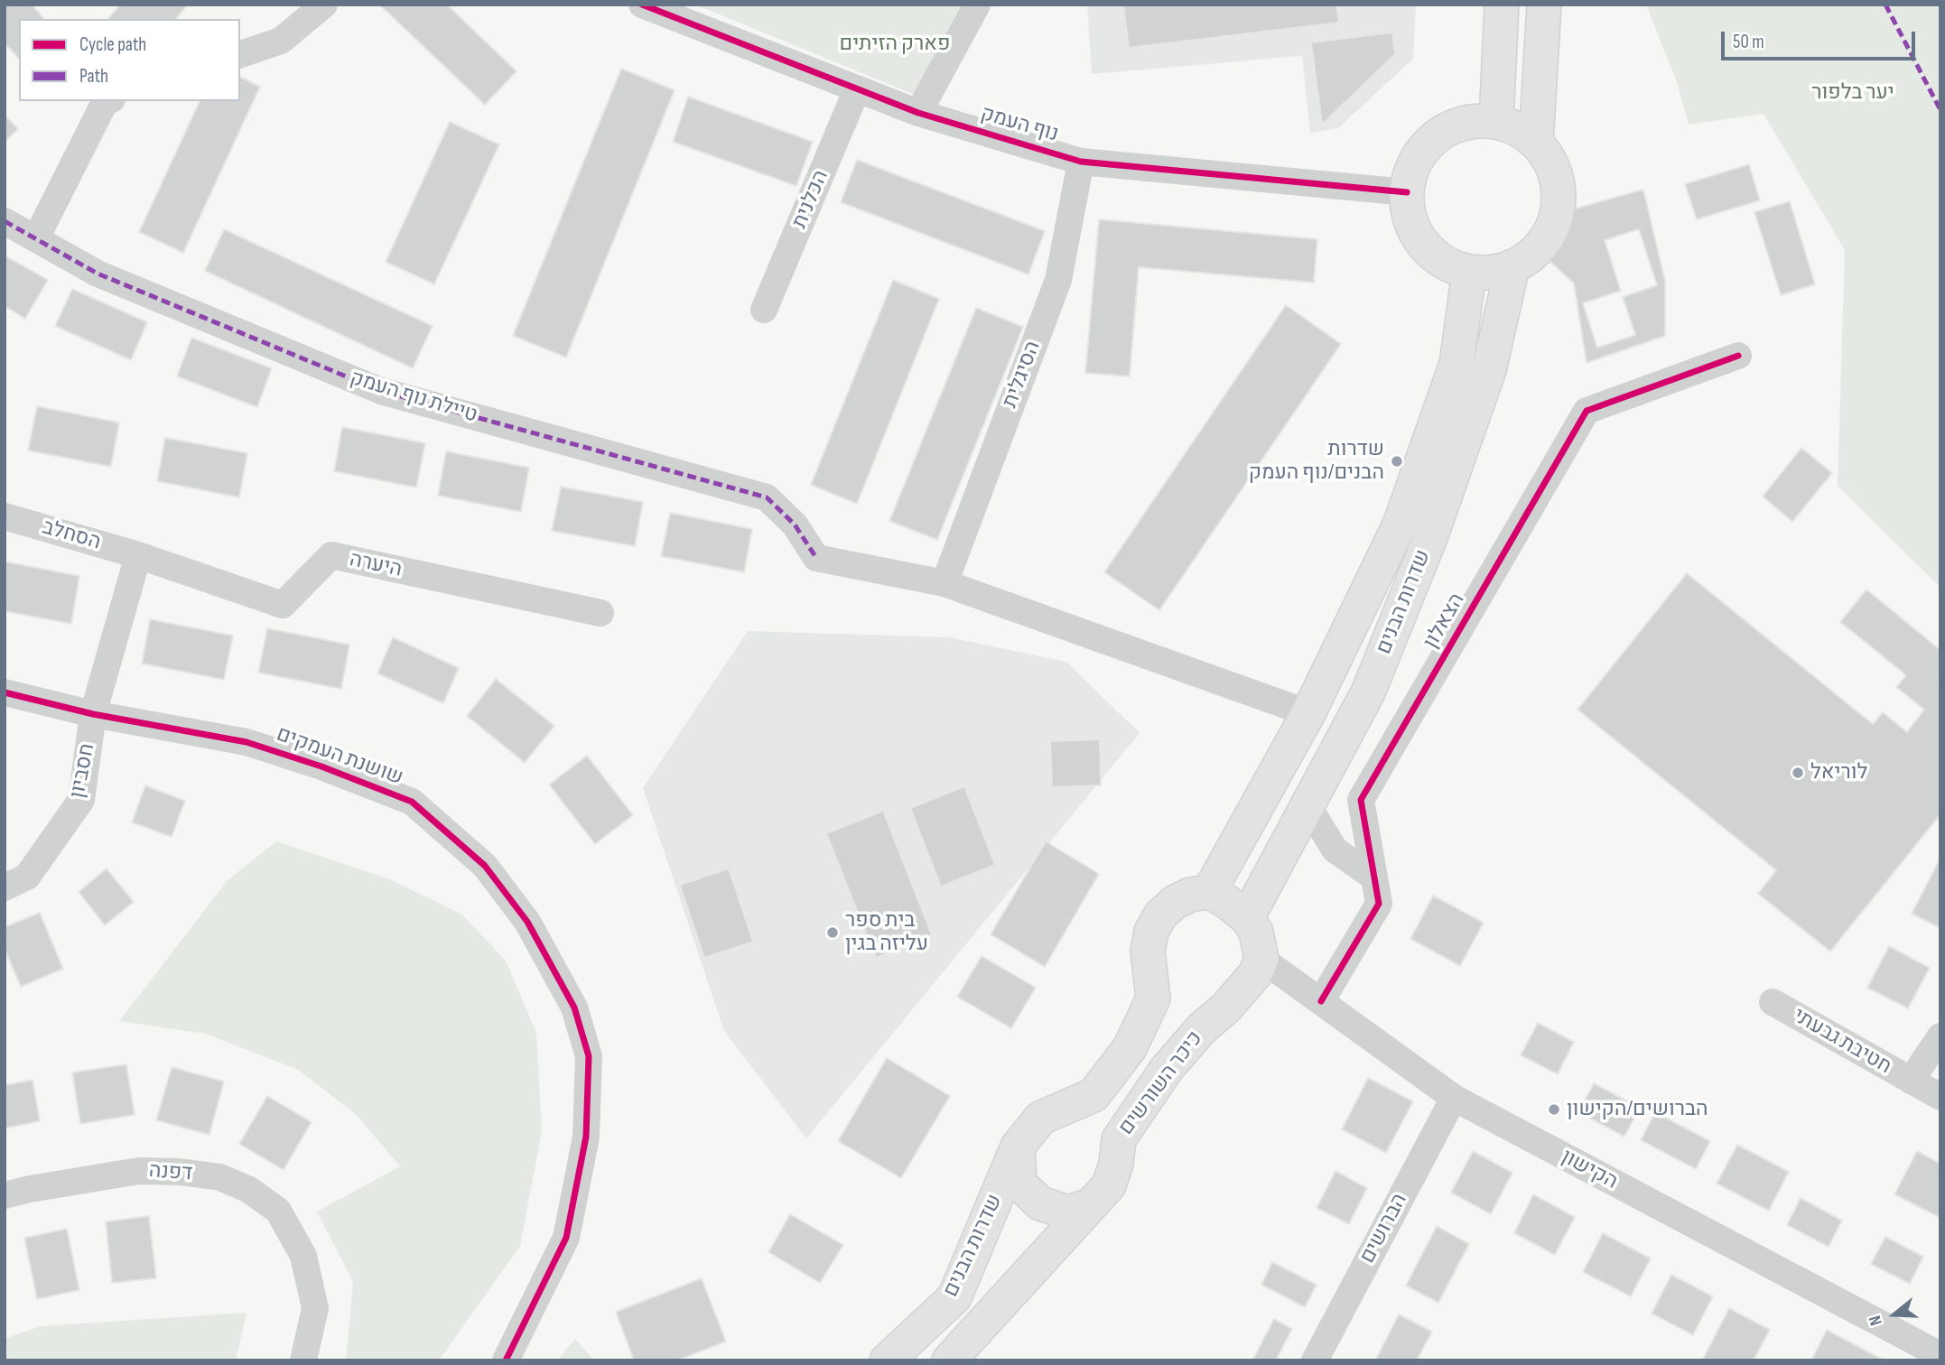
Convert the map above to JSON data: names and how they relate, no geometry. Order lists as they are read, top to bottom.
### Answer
{
  "streets": {
    "main road": ["שדרות הבנים", "כיכר השורשים"],
    "street": [
      "נוף העמק",
      "הכלנית",
      "הסיגלית",
      "טיילת נוף העמק",
      "הסחלב",
      "היערה",
      "הצאלון",
      "שושנת העמקים",
      "חסביון",
      "חטיבת גבעתי",
      "הקישון",
      "דפנה",
      "הברושים"
    ]
  },
  "crossings": [
    ["נוף העמק", "הכלנית"],
    ["נוף העמק", "הסיגלית"],
    ["נוף העמק", "שדרות הבנים"],
    ["הסיגלית", "טיילת נוף העמק"],
    ["הסחלב", "היערה"],
    ["הסחלב", "חסביון"],
    ["היערה", "חסביון"],
    ["הצאלון", "הקישון"],
    ["שושנת העמקים", "חסביון"],
    ["כיכר השורשים", "הקישון"],
    ["הקישון", "הברושים"]
  ],
  "parks": ["פארק הזיתים", "יער בלפור"],
  "places": [
    "שדרות הבנים/נוף העמק",
    "לוריאל",
    "בית ספר עליזה בגין",
    "הברושים/הקישון"
  ],
  "legend": ["Cycle path", "Path"],
  "scale_bar": "50 m",
  "north": "left"
}
